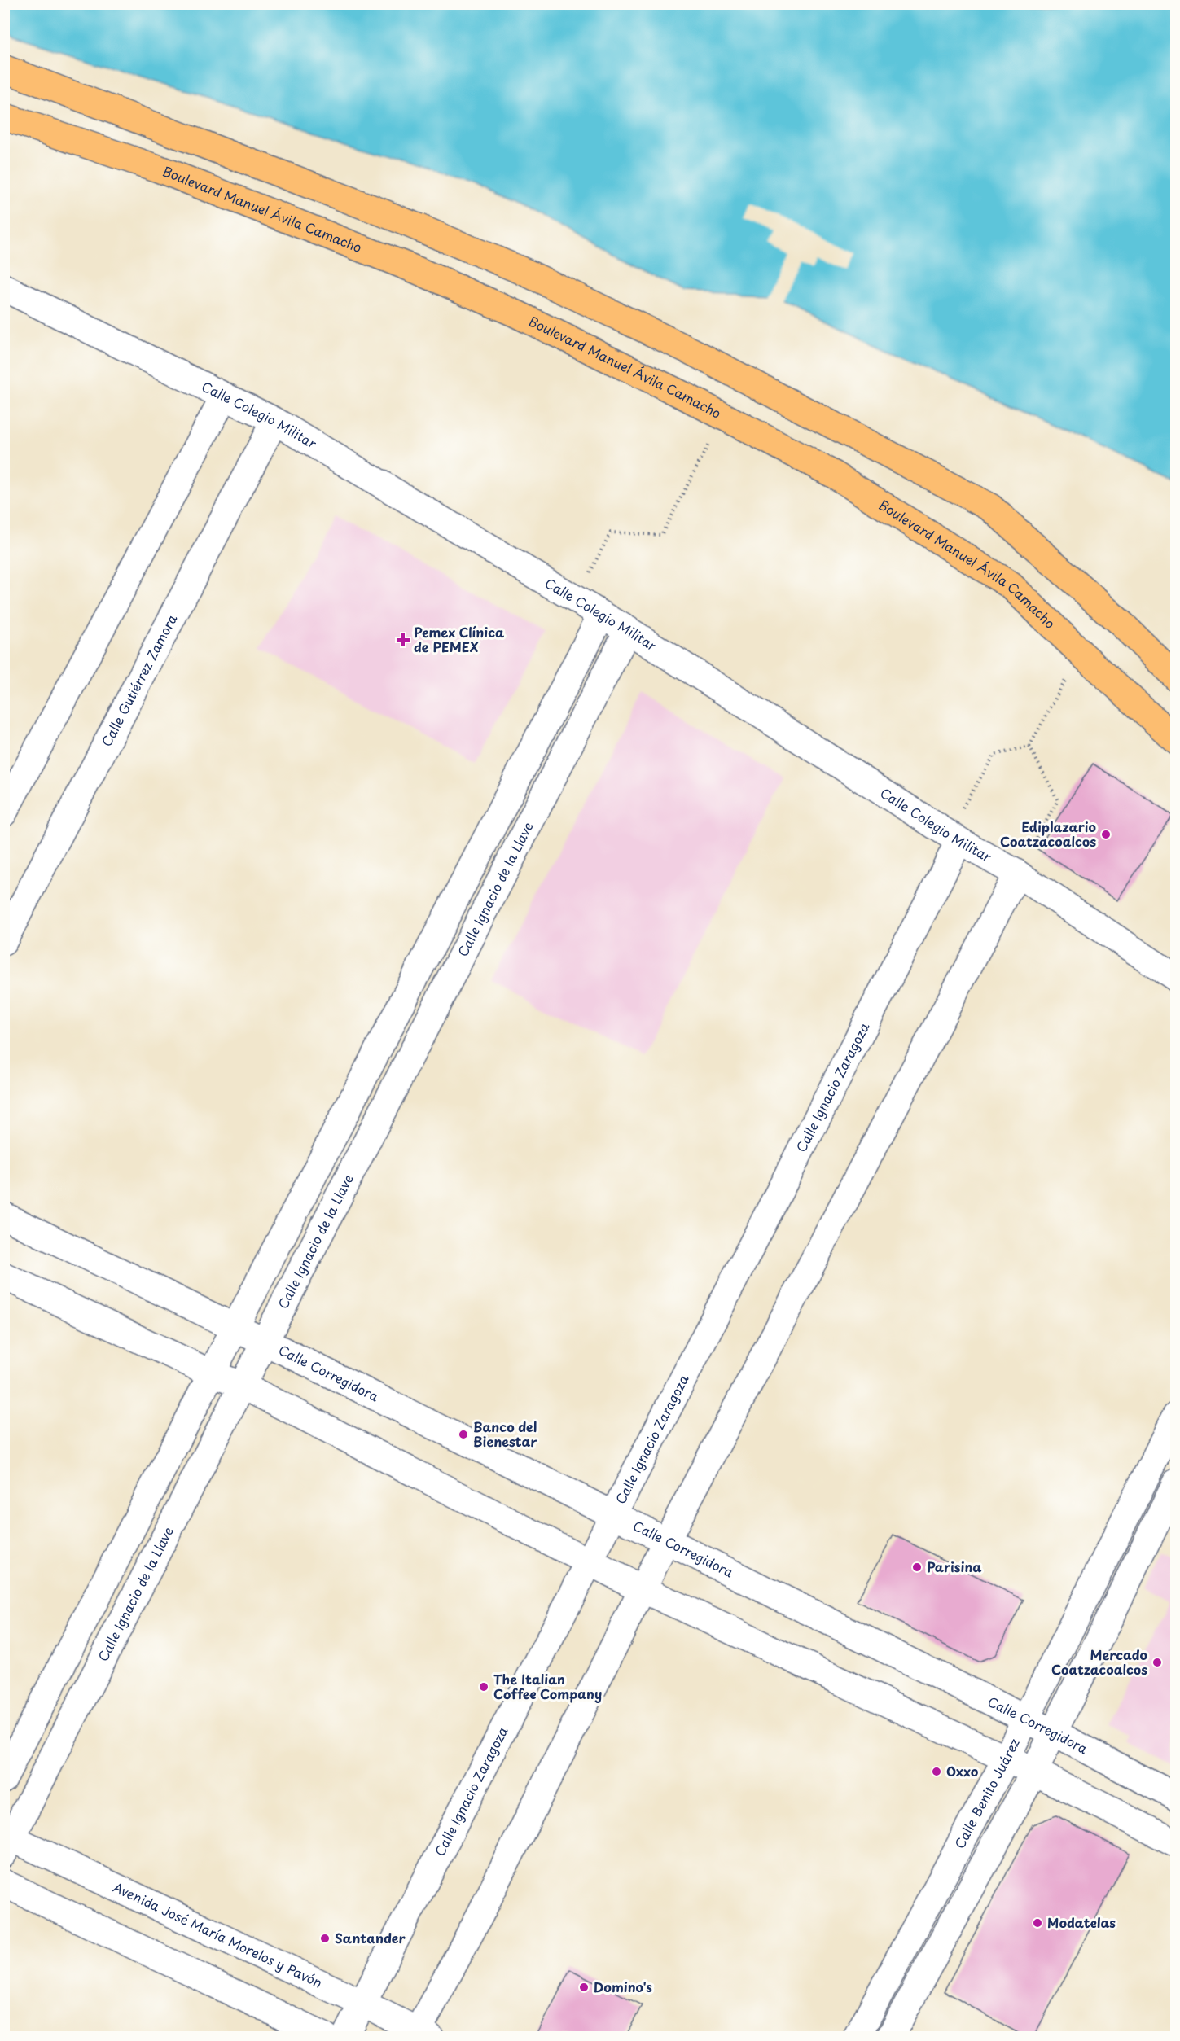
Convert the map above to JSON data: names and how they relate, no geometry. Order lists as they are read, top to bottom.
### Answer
{
  "streets": {
    "main road": ["Boulevard Manuel Ávila Camacho"],
    "street": [
      "Calle Colegio Militar",
      "Calle Gutiérrez Zamora",
      "Calle Ignacio de la Llave",
      "Calle Ignacio Zaragoza",
      "Calle Corregidora",
      "Calle Benito Juárez",
      "Avenida José María Morelos y Pavón"
    ]
  },
  "crossings": [
    ["Calle Colegio Militar", "Calle Gutiérrez Zamora"],
    ["Calle Colegio Militar", "Calle Ignacio de la Llave"],
    ["Calle Colegio Militar", "Calle Ignacio Zaragoza"],
    ["Calle Ignacio de la Llave", "Calle Corregidora"],
    ["Calle Ignacio de la Llave", "Avenida José María Morelos y Pavón"],
    ["Calle Ignacio Zaragoza", "Calle Corregidora"],
    ["Calle Ignacio Zaragoza", "Avenida José María Morelos y Pavón"],
    ["Calle Corregidora", "Calle Benito Juárez"]
  ],
  "places": {
    "health": ["Pemex Clínica de PEMEX"],
    "other": [
      "Ediplazario Coatzacoalcos",
      "Banco del Bienestar",
      "Parisina",
      "Mercado Coatzacoalcos",
      "The Italian Coffee Company",
      "Oxxo",
      "Modatelas",
      "Santander",
      "Domino's"
    ]
  }
}
